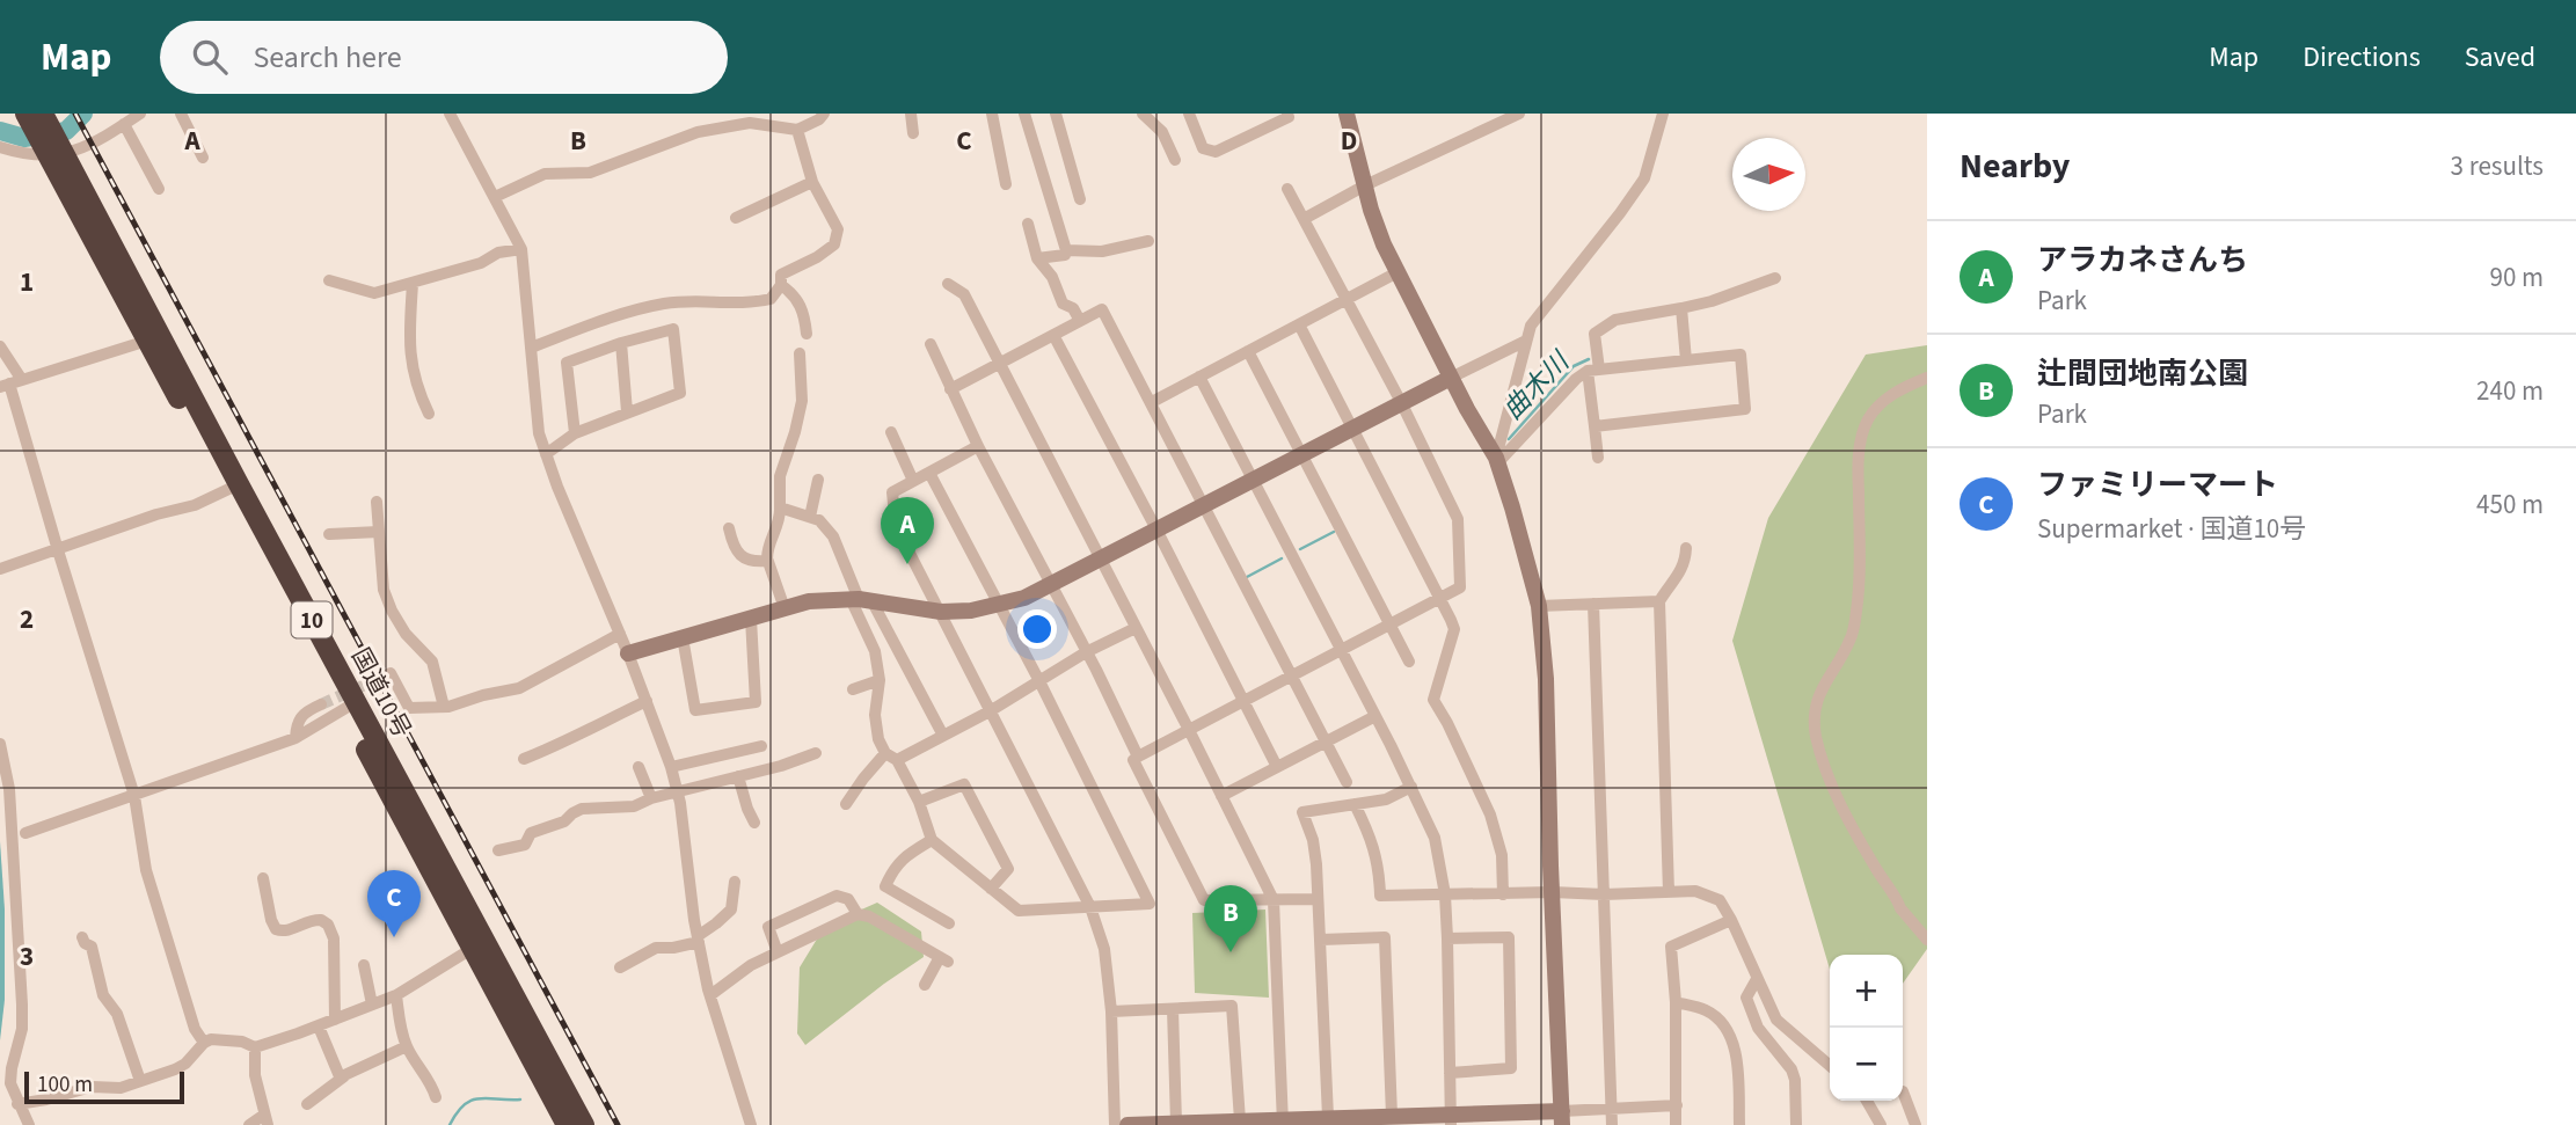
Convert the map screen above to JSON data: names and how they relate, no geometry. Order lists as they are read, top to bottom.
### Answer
{
  "streets": {
    "highway": ["10", "国道10号"]
  },
  "water": ["曲木川"],
  "scale_bar": "100 m",
  "north": "right",
  "page": {
    "header": "Map",
    "search": "Search here",
    "nav": ["Map", "Directions", "Saved"],
    "heading": ["Nearby", "3 results"],
    "list": [
      {
        "mark": "A",
        "name": "アラカネさんち",
        "note": "Park",
        "value": "90 m"
      },
      {
        "mark": "B",
        "name": "辻間団地南公園",
        "note": "Park",
        "value": "240 m"
      },
      {
        "mark": "C",
        "name": "ファミリーマート",
        "note": "Supermarket · 国道10号",
        "value": "450 m"
      }
    ],
    "pins": ["A", "C", "B"],
    "map_buttons": ["+", "−"],
    "scale": "100 m"
  },
  "grid": {
    "columns": [
      "A",
      "B",
      "C",
      "D"
    ],
    "rows": ["1", "2", "3"]
  }
}
